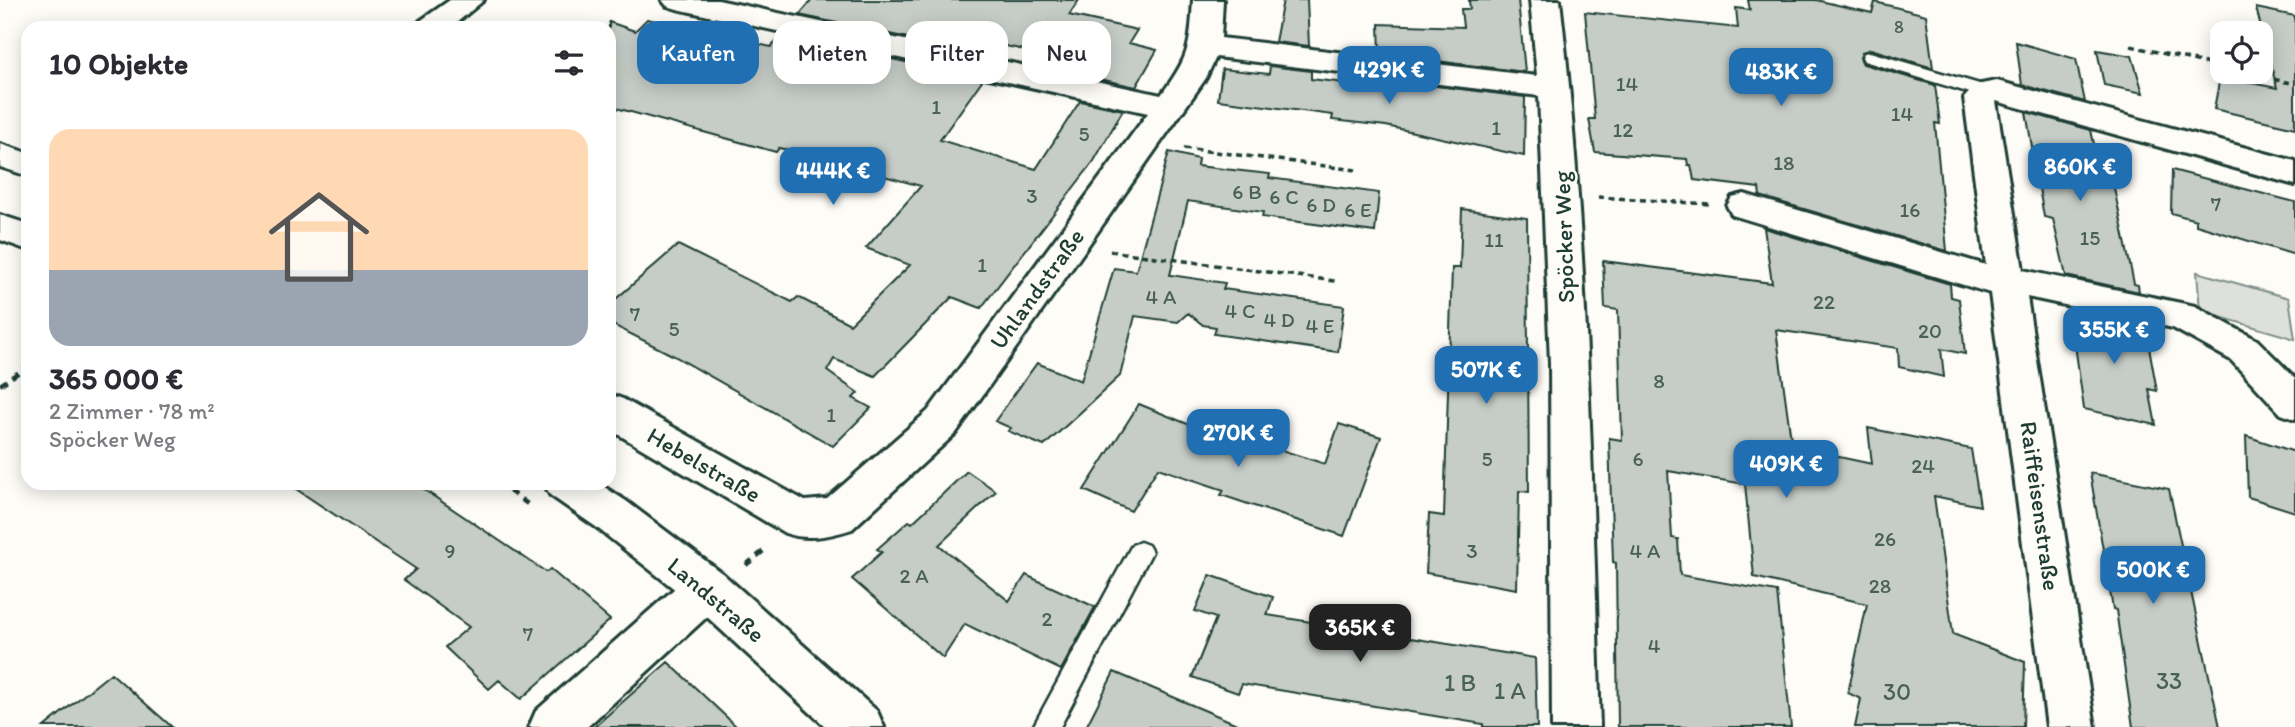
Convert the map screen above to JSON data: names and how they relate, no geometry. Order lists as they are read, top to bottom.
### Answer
{
  "streets": {
    "street": [
      "Spöcker Weg",
      "Uhlandstraße",
      "Hebelstraße",
      "Raiffeisenstraße",
      "Landstraße"
    ]
  },
  "crossings": [
    ["Uhlandstraße", "Hebelstraße"]
  ],
  "house_numbers": [
    "8",
    "14",
    "1",
    "14",
    "1",
    "12",
    "5",
    "18",
    "6 B",
    "3",
    "6 C",
    "7",
    "6 D",
    "6 E",
    "16",
    "15",
    "11",
    "1",
    "4 A",
    "22",
    "4 C",
    "7",
    "4 D",
    "4 E",
    "5",
    "20",
    "8",
    "1",
    "5",
    "6",
    "24",
    "26",
    "9",
    "3",
    "4 A",
    "2 A",
    "28",
    "2",
    "7",
    "4",
    "33",
    "1 B",
    "1 A",
    "30"
  ],
  "page": {
    "chip": [
      "Kaufen",
      "Mieten",
      "Filter",
      "Neu"
    ],
    "heading": "10 Objekte",
    "price": [
      "429K €",
      "483K €",
      "860K €",
      "444K €",
      "355K €",
      "507K €",
      "270K €",
      "409K €",
      "500K €",
      "365K €"
    ],
    "list": [
      {
        "name": "365 000 €",
        "note": "2 Zimmer · 78 m² · Spöcker Weg"
      }
    ]
  }
}
